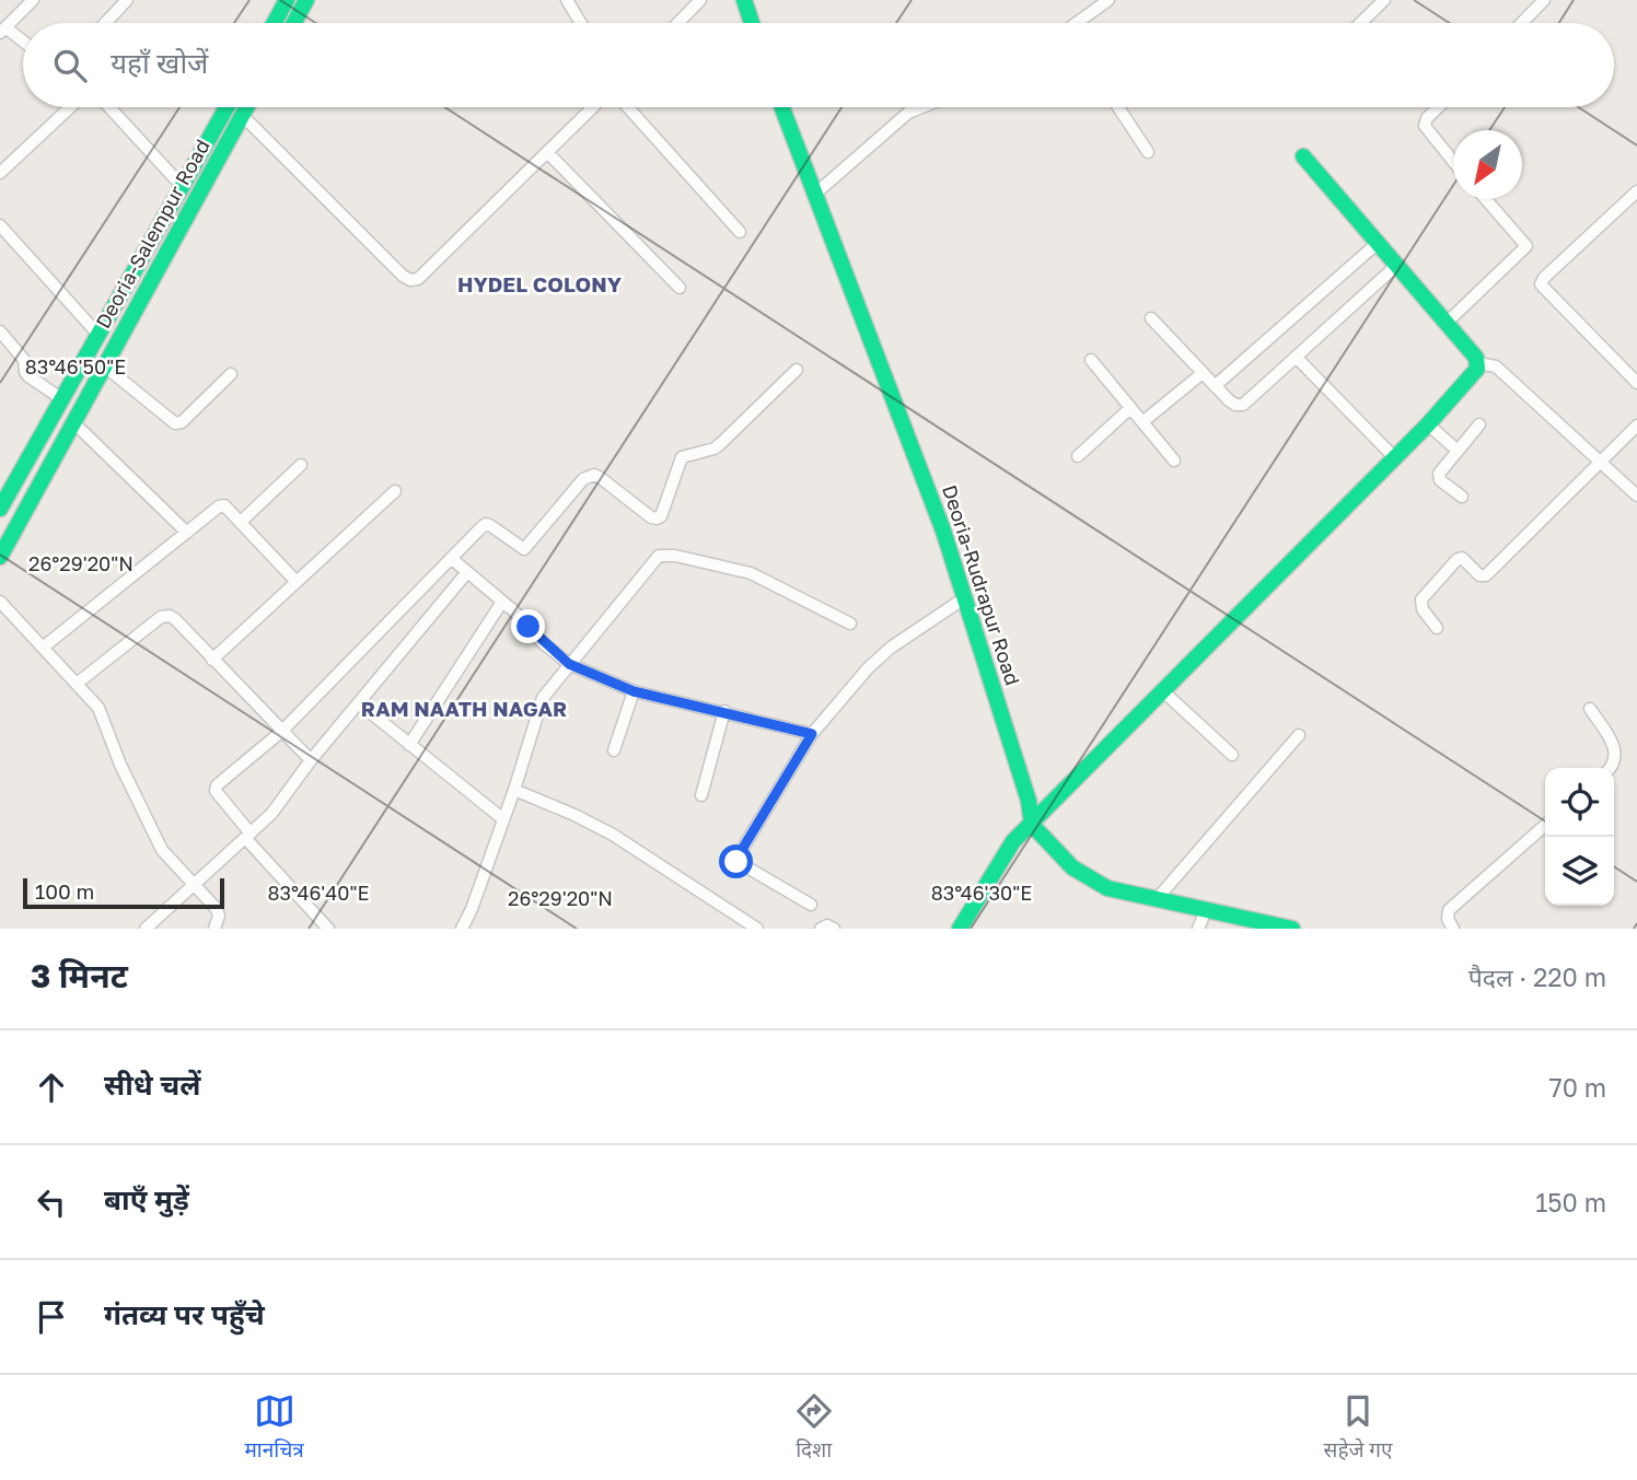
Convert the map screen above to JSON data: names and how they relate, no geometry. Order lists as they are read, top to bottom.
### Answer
{
  "streets": {
    "main road": ["Deoria-Salempur Road", "Deoria-Rudrapur Road"]
  },
  "districts": ["HYDEL COLONY", "RAM NAATH NAGAR"],
  "scale_bar": "100 m",
  "north": "bottom left",
  "page": {
    "search": "यहाँ खोजें",
    "scale": "100 m",
    "heading": ["3 मिनट", "पैदल · 220 m"],
    "list": [
      ["सीधे चलें", "70 m"],
      ["बाएँ मुड़ें", "150 m"],
      "गंतव्य पर पहुँचे"
    ],
    "nav": ["मानचित्र", "दिशा", "सहेजे गए"]
  },
  "coordinates": [
    "83°46'50\"E",
    "26°29'20\"N",
    "83°46'40\"E",
    "83°46'30\"E"
  ]
}
